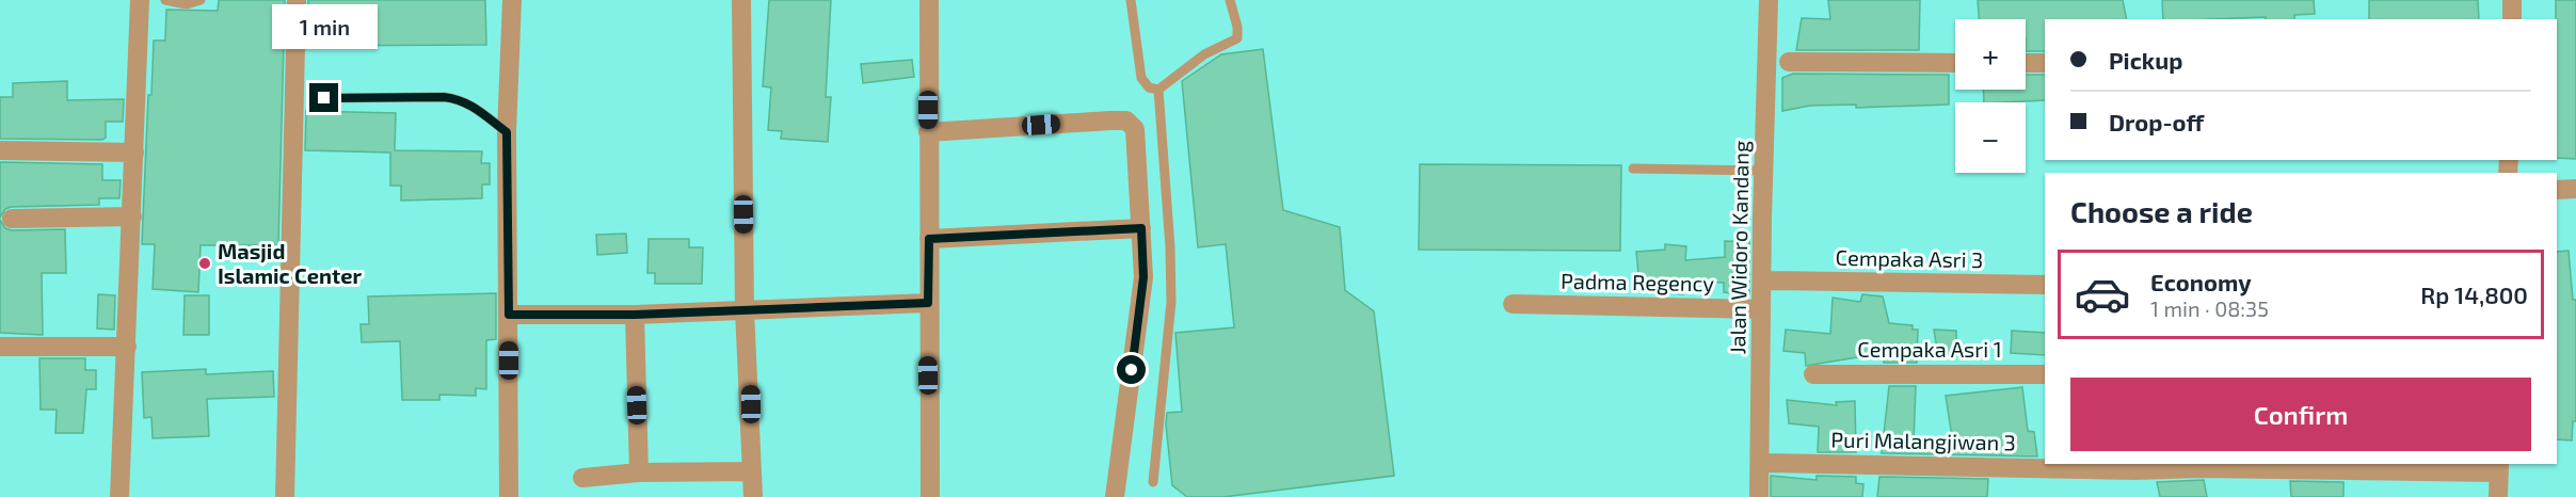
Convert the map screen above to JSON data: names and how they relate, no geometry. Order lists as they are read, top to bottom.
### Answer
{
  "streets": {
    "street": [
      "Jalan Widoro Kandang",
      "Cempaka Asri 3",
      "Padma Regency",
      "Cempaka Asri 1",
      "Puri Malangjiwan 3"
    ]
  },
  "crossings": [
    ["Jalan Widoro Kandang", "Padma Regency"]
  ],
  "places": ["Masjid Islamic Center"],
  "page": {
    "bubble": "1 min",
    "map_buttons": ["+", "−"],
    "banner": ["Pickup", "Drop-off"],
    "heading": "Choose a ride",
    "list": [
      {
        "name": "Economy",
        "note": "1 min · 08:35",
        "value": "Rp 14,800"
      }
    ],
    "buttons": "Confirm"
  }
}
